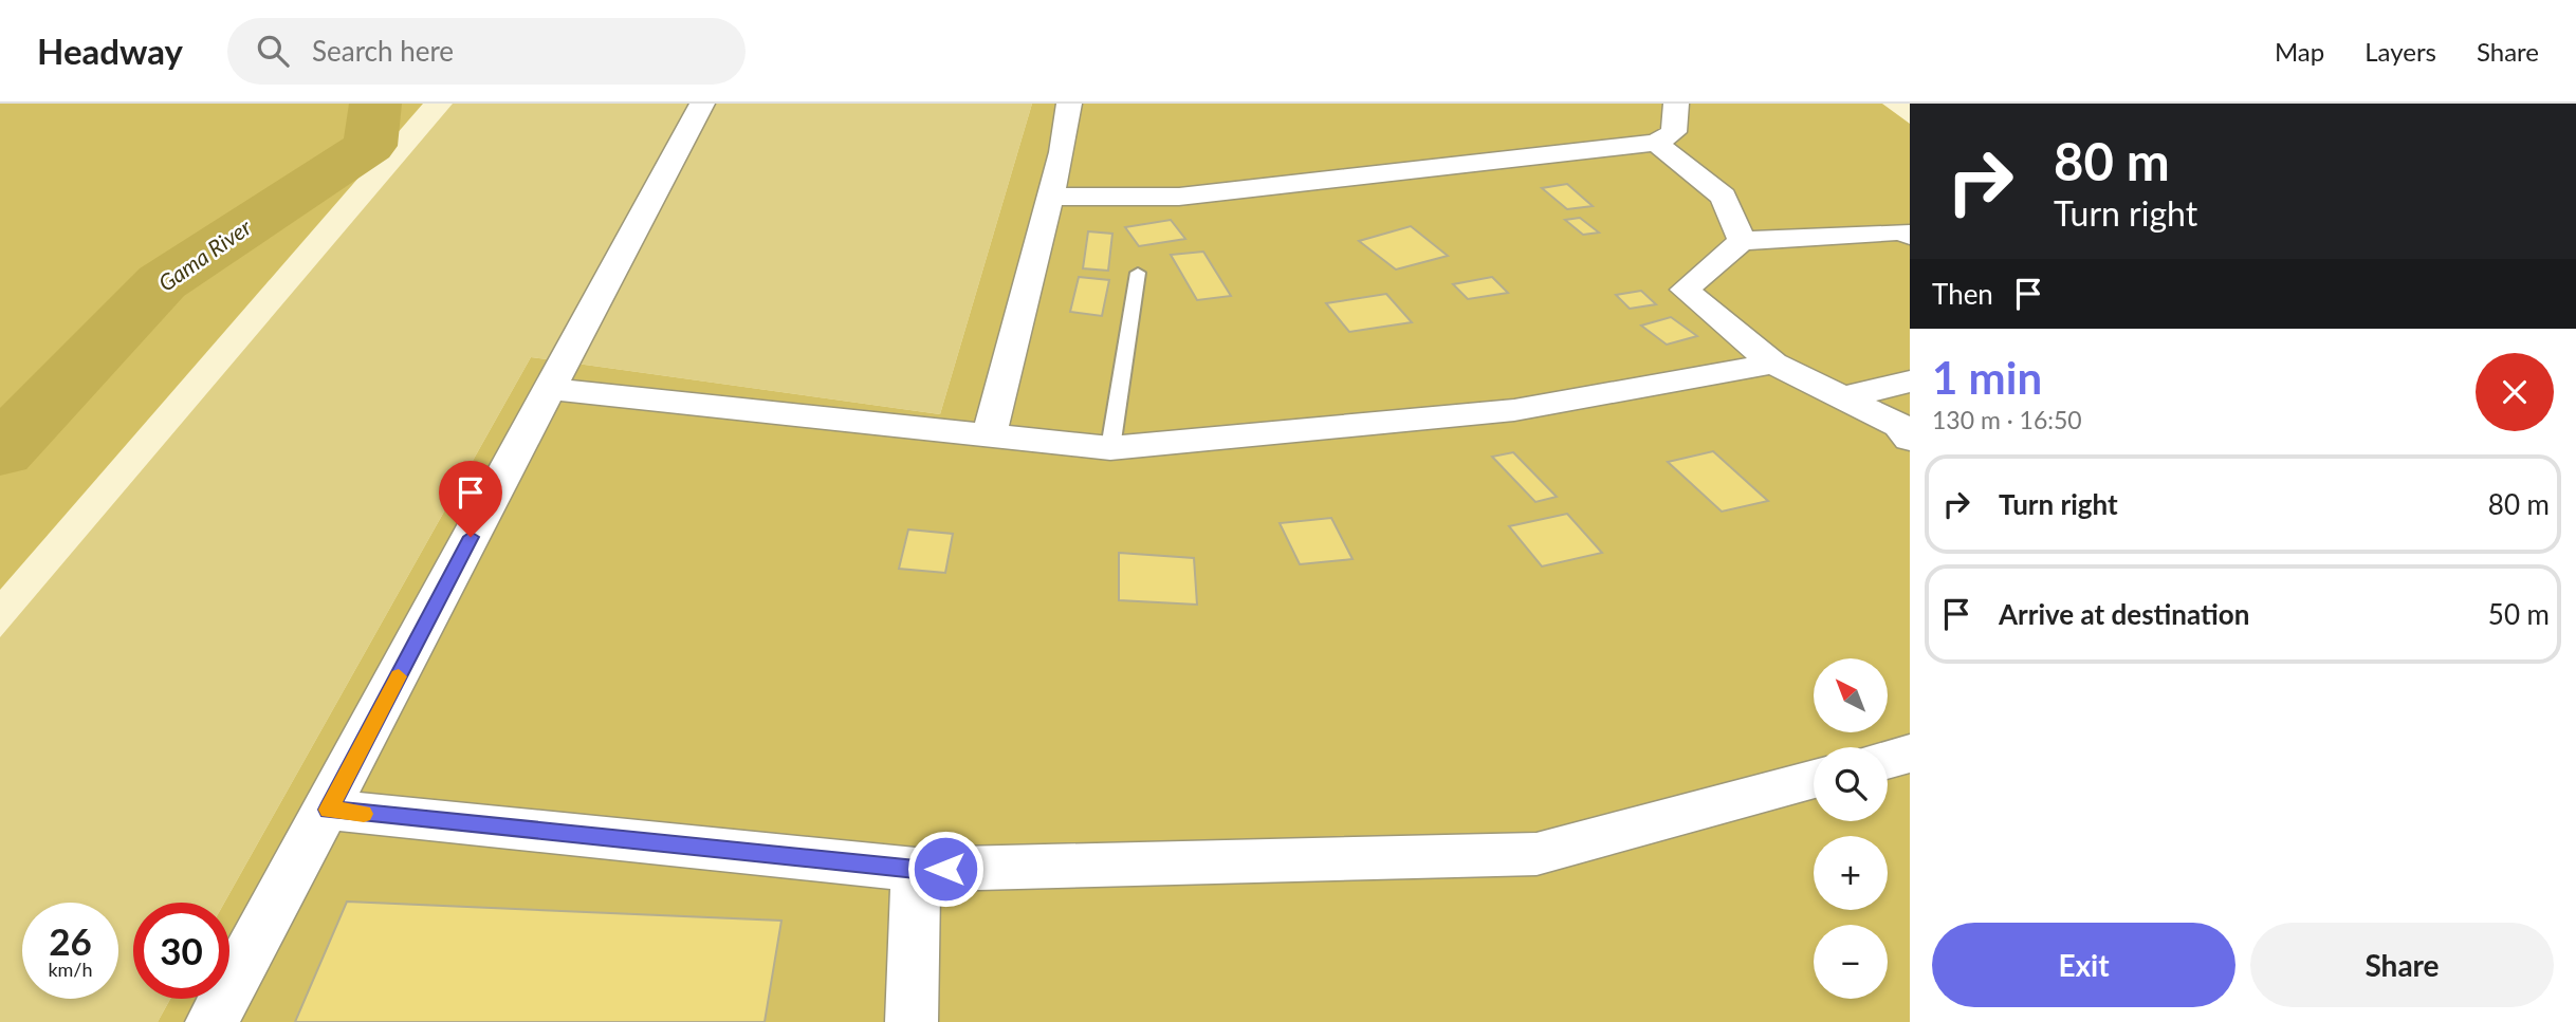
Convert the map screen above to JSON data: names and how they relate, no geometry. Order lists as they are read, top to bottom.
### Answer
{
  "water": ["Gama River"],
  "north": "top left",
  "page": {
    "header": "Headway",
    "search": "Search here",
    "nav": ["Map", "Layers", "Share"],
    "turn": ["80 m", "Turn right"],
    "then": "Then",
    "heading": ["1 min", "130 m · 16:50"],
    "list": [
      {
        "name": "Turn right",
        "value": "80 m"
      },
      {
        "name": "Arrive at destination",
        "value": "50 m"
      }
    ],
    "map_buttons": ["+", "−"],
    "speed": "26 km/h",
    "limit": "30",
    "buttons": ["Exit", "Share"]
  }
}
